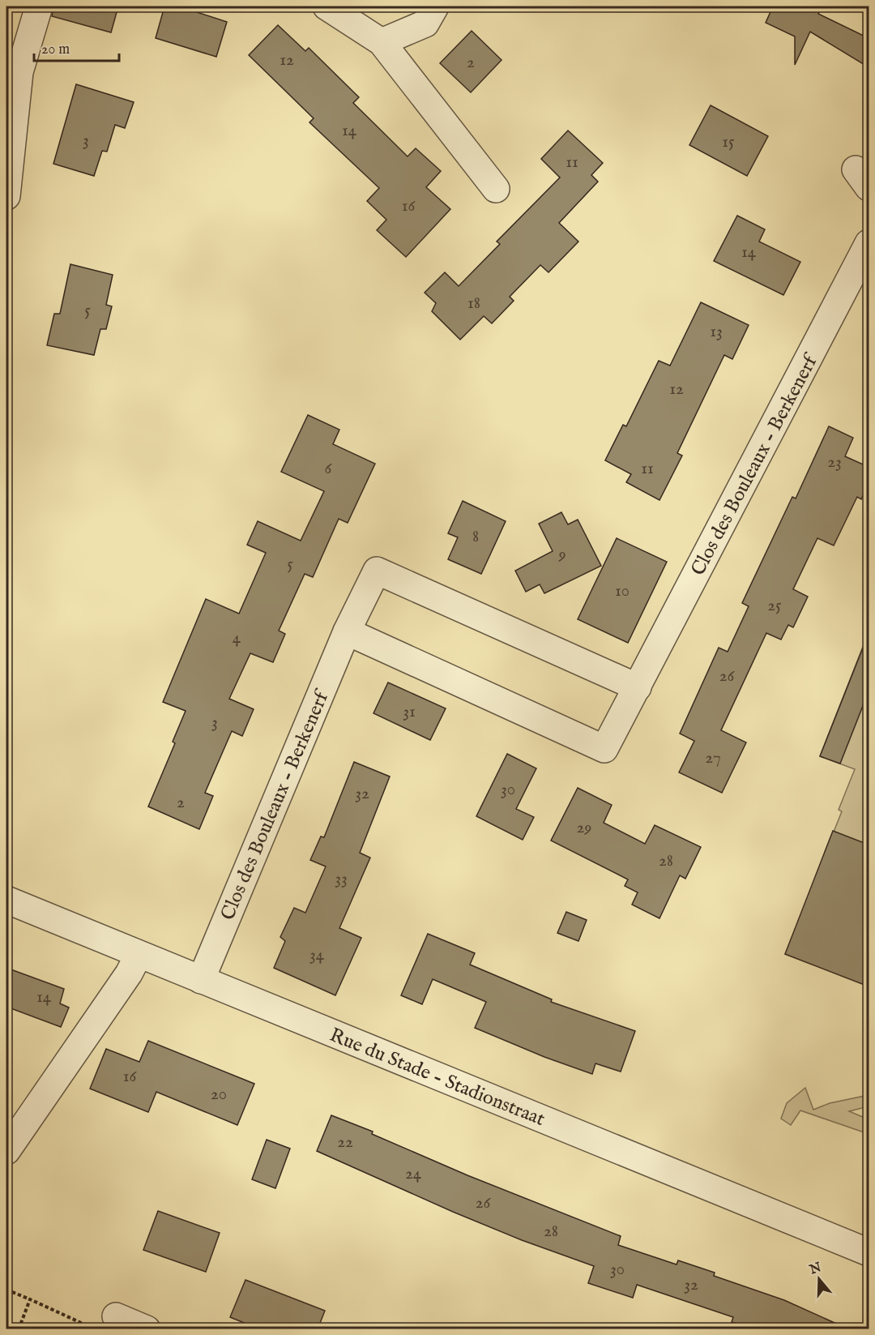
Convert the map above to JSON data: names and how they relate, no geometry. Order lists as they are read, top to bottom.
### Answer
{
  "streets": {
    "street": ["Clos des Bouleaux - Berkenerf", "Rue du Stade - Stadionstraat"]
  },
  "crossings": [
    ["Clos des Bouleaux - Berkenerf", "Rue du Stade - Stadionstraat"]
  ],
  "house_numbers": [
    "12",
    "2",
    "14",
    "3",
    "15",
    "11",
    "16",
    "14",
    "18",
    "5",
    "13",
    "12",
    "23",
    "6",
    "11",
    "8",
    "9",
    "5",
    "10",
    "25",
    "4",
    "26",
    "31",
    "3",
    "27",
    "30",
    "32",
    "2",
    "29",
    "28",
    "33",
    "34",
    "14",
    "16",
    "20",
    "22",
    "24",
    "26",
    "28",
    "30",
    "32"
  ],
  "scale_bar": "20 m",
  "north": "top"
}
